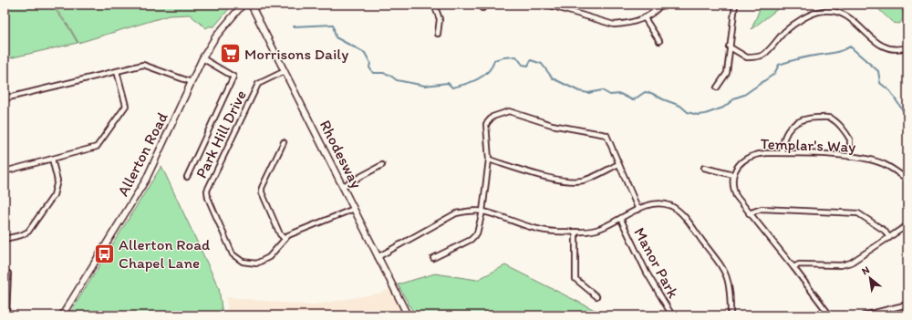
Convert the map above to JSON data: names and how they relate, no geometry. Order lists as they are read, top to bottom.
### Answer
{
  "streets": {
    "street": [
      "Park Hill Drive",
      "Templar's Way",
      "Allerton Road",
      "Rhodesway",
      "Manor Park"
    ]
  },
  "crossings": [
    ["Park Hill Drive", "Rhodesway"]
  ],
  "places": {
    "supermarket": ["Morrisons Daily"],
    "bus stop": ["Allerton Road Chapel Lane"]
  },
  "north": "top left"
}
